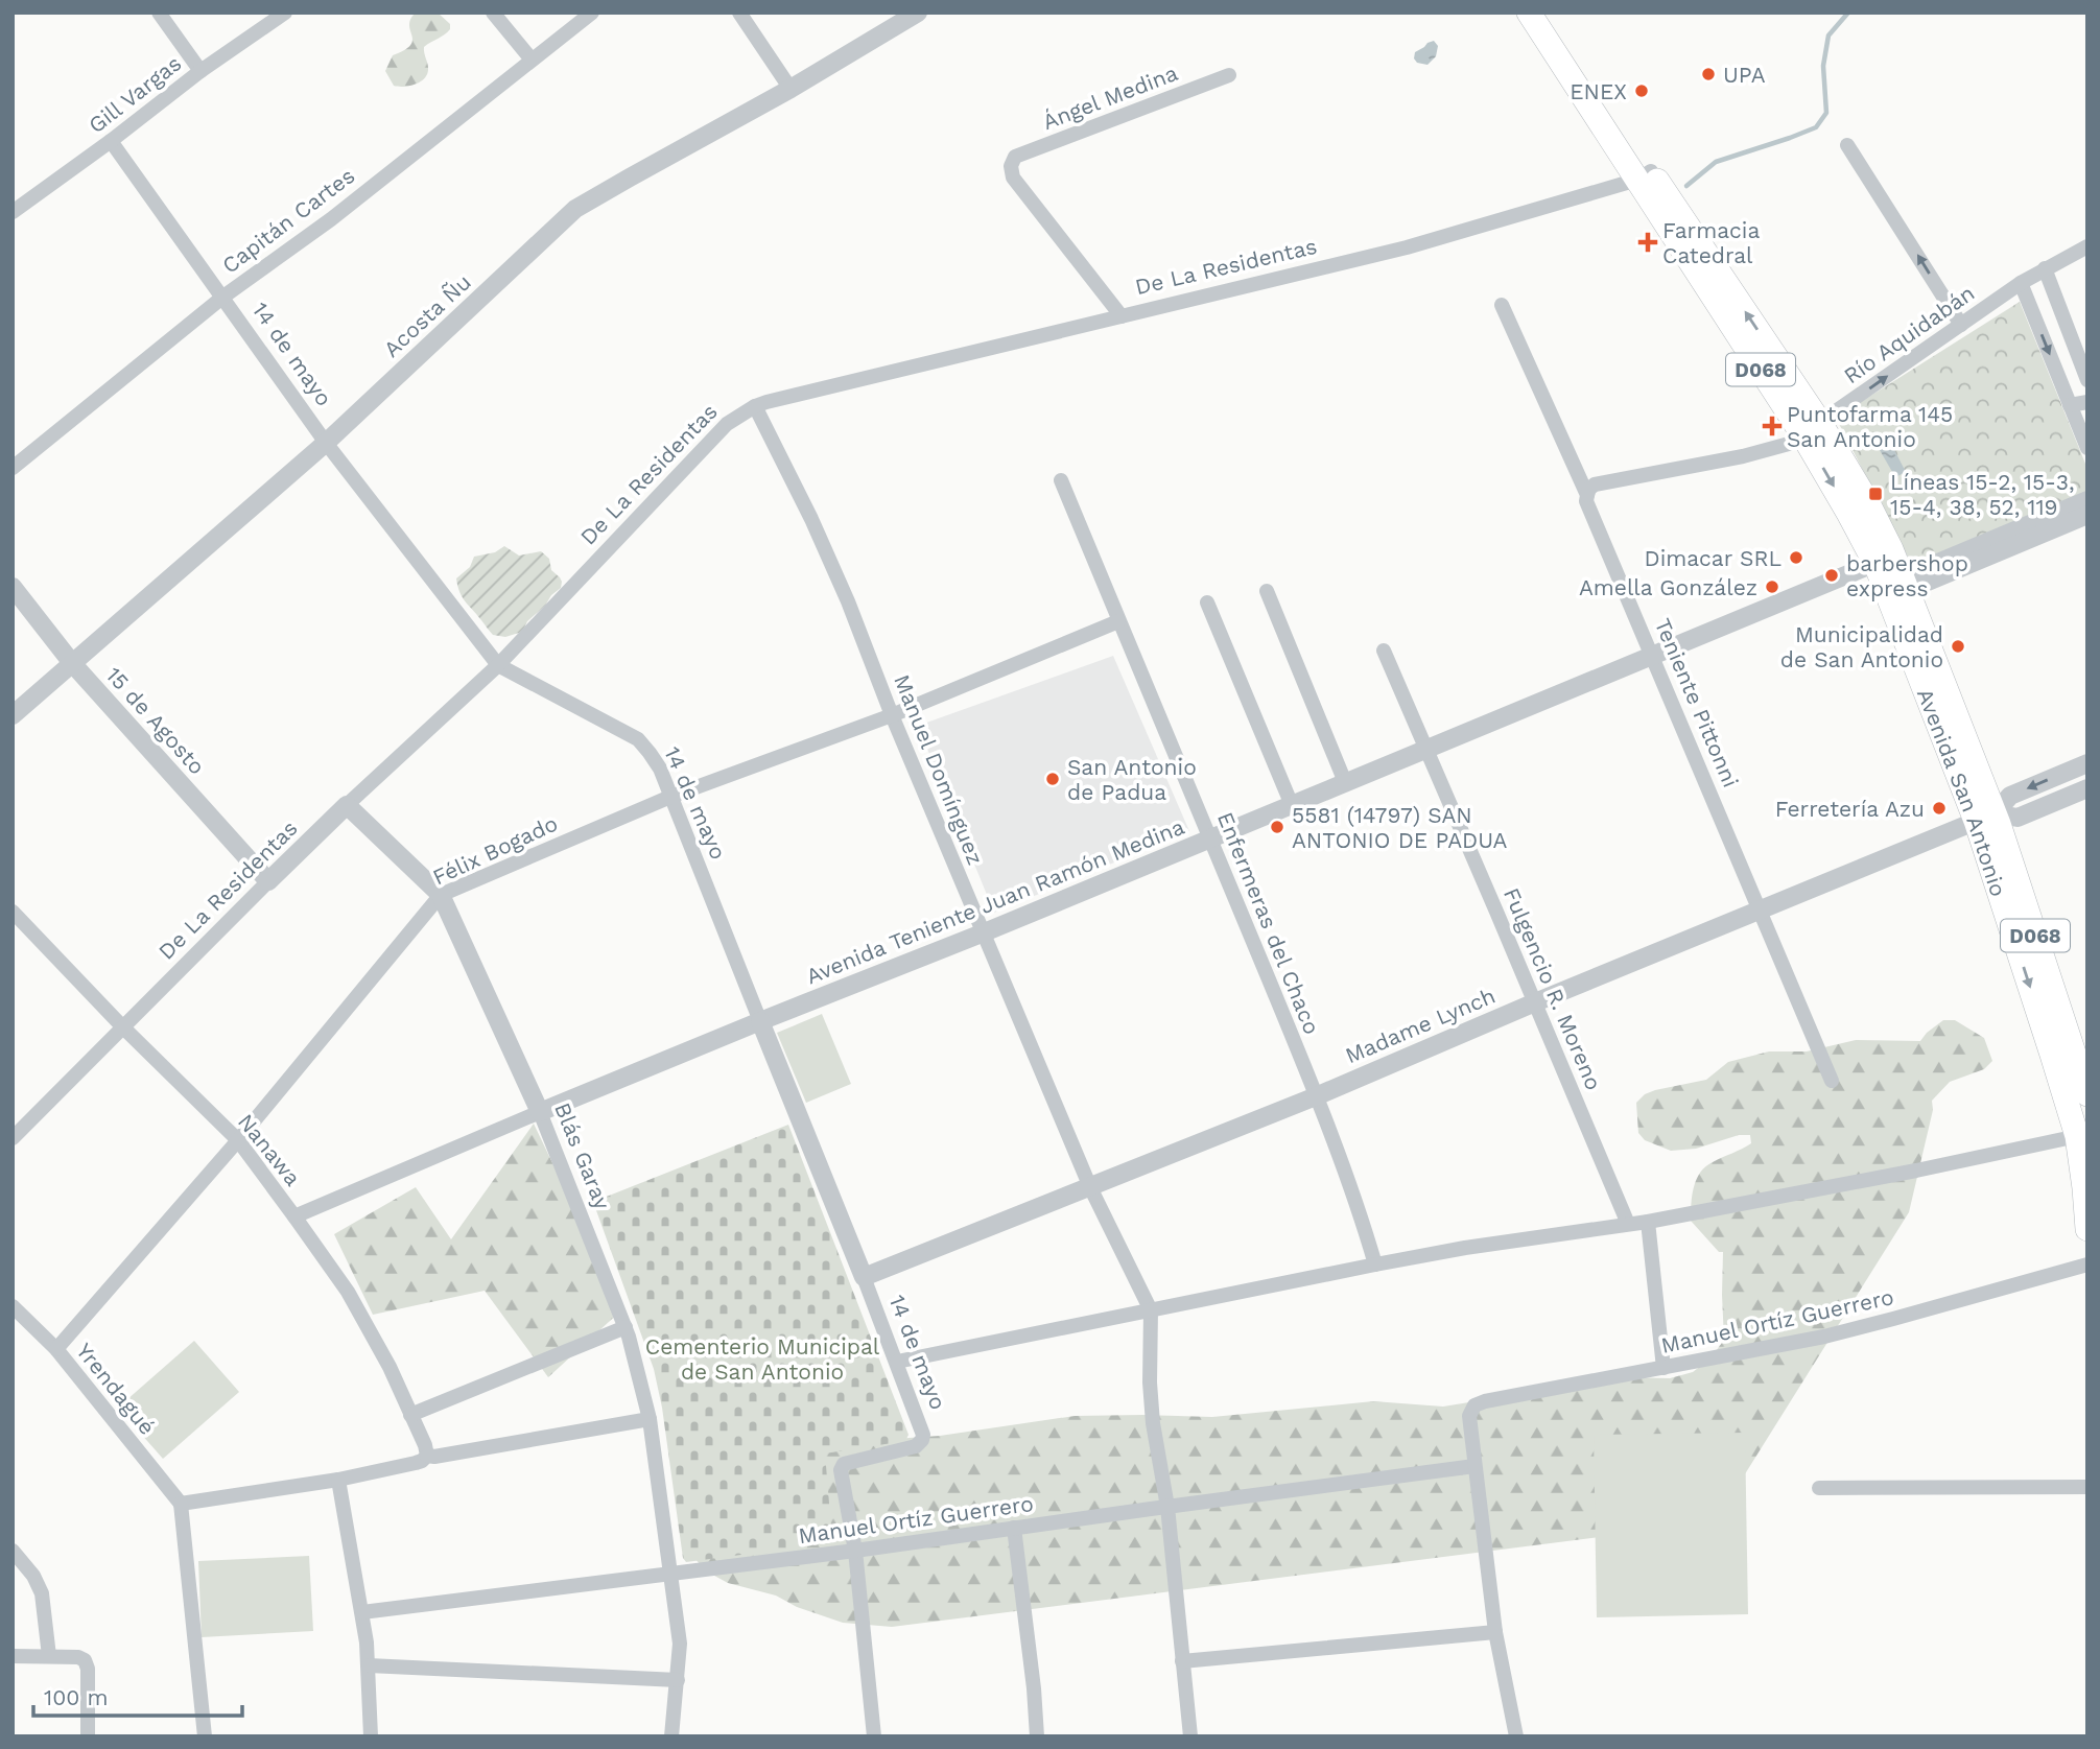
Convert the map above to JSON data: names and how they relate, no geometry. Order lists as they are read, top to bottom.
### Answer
{
  "streets": {
    "main road": ["D068", "Avenida San Antonio"],
    "street": [
      "Gill Vargas",
      "Ángel Medina",
      "Capitán Cartes",
      "De La Residentas",
      "Acosta Ñu",
      "Río Aquidabán",
      "14 de mayo",
      "Teniente Pittonni",
      "15 de Agosto",
      "Manuel Domínguez",
      "Félix Bogado",
      "Avenida Teniente Juan Ramón Medina",
      "Enfermeras del Chaco",
      "Fulgencio R. Moreno",
      "Madame Lynch",
      "Nanawa",
      "Blás Garay",
      "Manuel Ortíz Guerrero",
      "Yrendagué"
    ]
  },
  "crossings": [
    ["Gill Vargas", "14 de mayo"],
    ["Ángel Medina", "De La Residentas"],
    ["Capitán Cartes", "14 de mayo"],
    ["De La Residentas", "14 de mayo"],
    ["De La Residentas", "15 de Agosto"],
    ["De La Residentas", "Manuel Domínguez"],
    ["De La Residentas", "Avenida San Antonio"],
    ["De La Residentas", "Nanawa"],
    ["De La Residentas", "Blás Garay"],
    ["Acosta Ñu", "14 de mayo"],
    ["Acosta Ñu", "15 de Agosto"],
    ["Río Aquidabán", "Teniente Pittonni"],
    ["Río Aquidabán", "Avenida San Antonio"],
    ["14 de mayo", "Félix Bogado"],
    ["14 de mayo", "Avenida Teniente Juan Ramón Medina"],
    ["14 de mayo", "Madame Lynch"],
    ["14 de mayo", "Manuel Ortíz Guerrero"],
    ["Teniente Pittonni", "Avenida Teniente Juan Ramón Medina"],
    ["Teniente Pittonni", "Madame Lynch"],
    ["Manuel Domínguez", "Félix Bogado"],
    ["Manuel Domínguez", "Avenida Teniente Juan Ramón Medina"],
    ["Manuel Domínguez", "Madame Lynch"],
    ["Avenida San Antonio", "Avenida Teniente Juan Ramón Medina"],
    ["Avenida San Antonio", "Madame Lynch"],
    ["Félix Bogado", "Enfermeras del Chaco"],
    ["Félix Bogado", "Nanawa"],
    ["Félix Bogado", "Blás Garay"],
    ["Félix Bogado", "Yrendagué"],
    ["Avenida Teniente Juan Ramón Medina", "Enfermeras del Chaco"],
    ["Avenida Teniente Juan Ramón Medina", "Fulgencio R. Moreno"],
    ["Avenida Teniente Juan Ramón Medina", "Nanawa"],
    ["Avenida Teniente Juan Ramón Medina", "Blás Garay"],
    ["Enfermeras del Chaco", "Madame Lynch"],
    ["Fulgencio R. Moreno", "Madame Lynch"],
    ["Blás Garay", "Manuel Ortíz Guerrero"]
  ],
  "parks": ["Cementerio Municipal de San Antonio"],
  "places": {
    "other": [
      "UPA",
      "ENEX",
      "Dimacar SRL",
      "barbershop express",
      "Amella González",
      "Municipalidad de San Antonio",
      "San Antonio de Padua",
      "Ferretería Azu",
      "5581 (14797) SAN ANTONIO DE PADUA"
    ],
    "health": ["Farmacia Catedral", "Puntofarma 145 San Antonio"],
    "transit": ["Líneas 15-2, 15-3, 15-4, 38, 52, 119"]
  },
  "scale_bar": "100 m"
}
